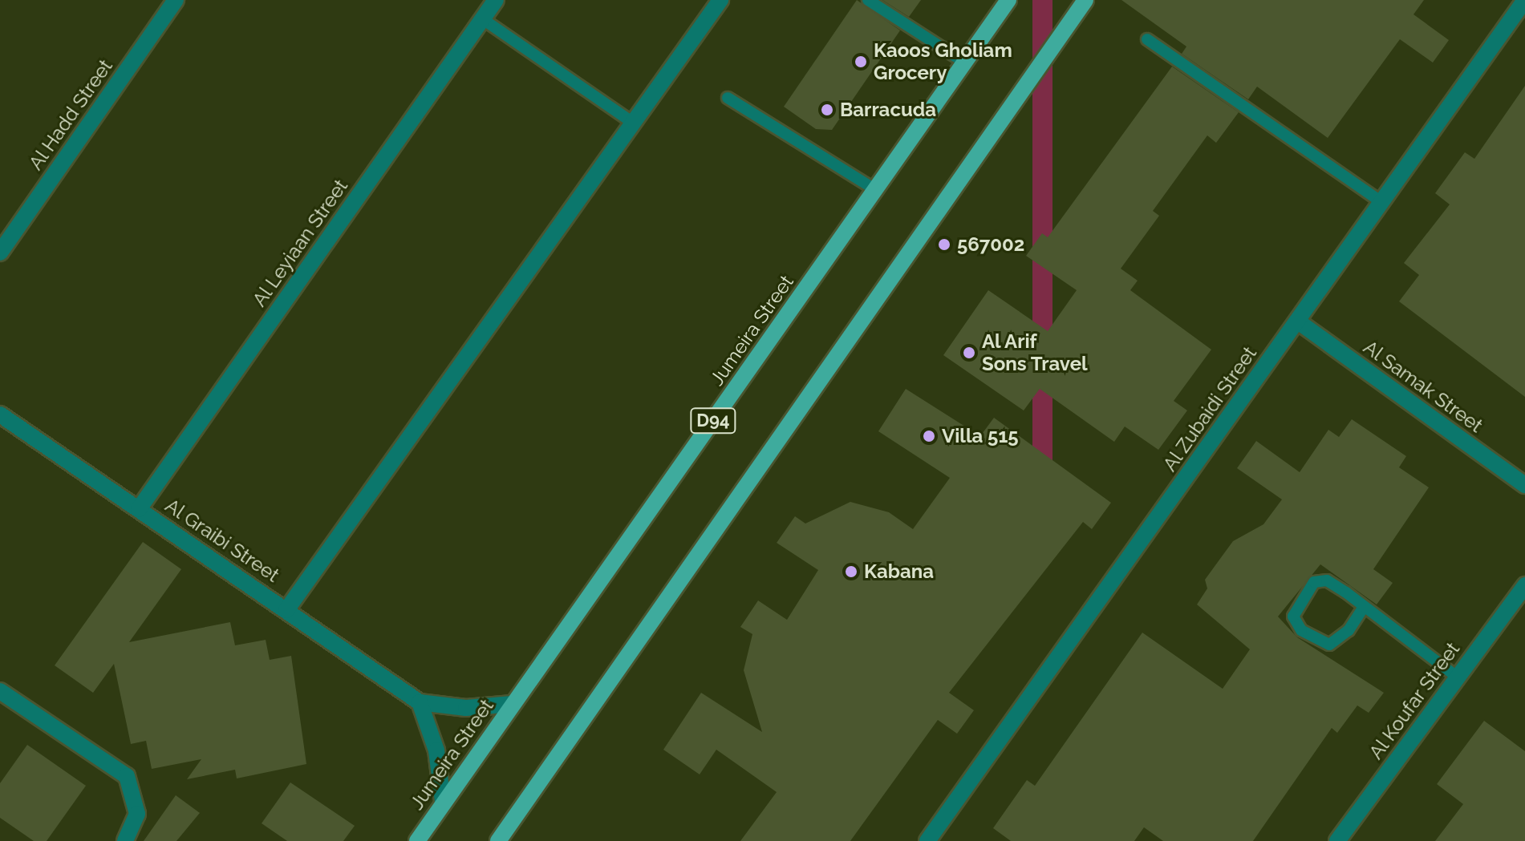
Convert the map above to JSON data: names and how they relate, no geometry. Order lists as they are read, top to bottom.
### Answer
{
  "streets": {
    "main road": ["Jumeira Street", "D94"],
    "street": [
      "Al Hadd Street",
      "Al Leyiaan Street",
      "Al Samak Street",
      "Al Zubaidi Street",
      "Al Graibi Street",
      "Al Koufar Street"
    ]
  },
  "crossings": [
    ["Al Leyiaan Street", "Al Graibi Street"],
    ["Jumeira Street", "Al Graibi Street"],
    ["Al Samak Street", "Al Zubaidi Street"]
  ],
  "places": [
    "Kaoos Gholiam Grocery",
    "Barracuda",
    "567002",
    "Al Arif Sons Travel",
    "Villa 515",
    "Kabana"
  ]
}
